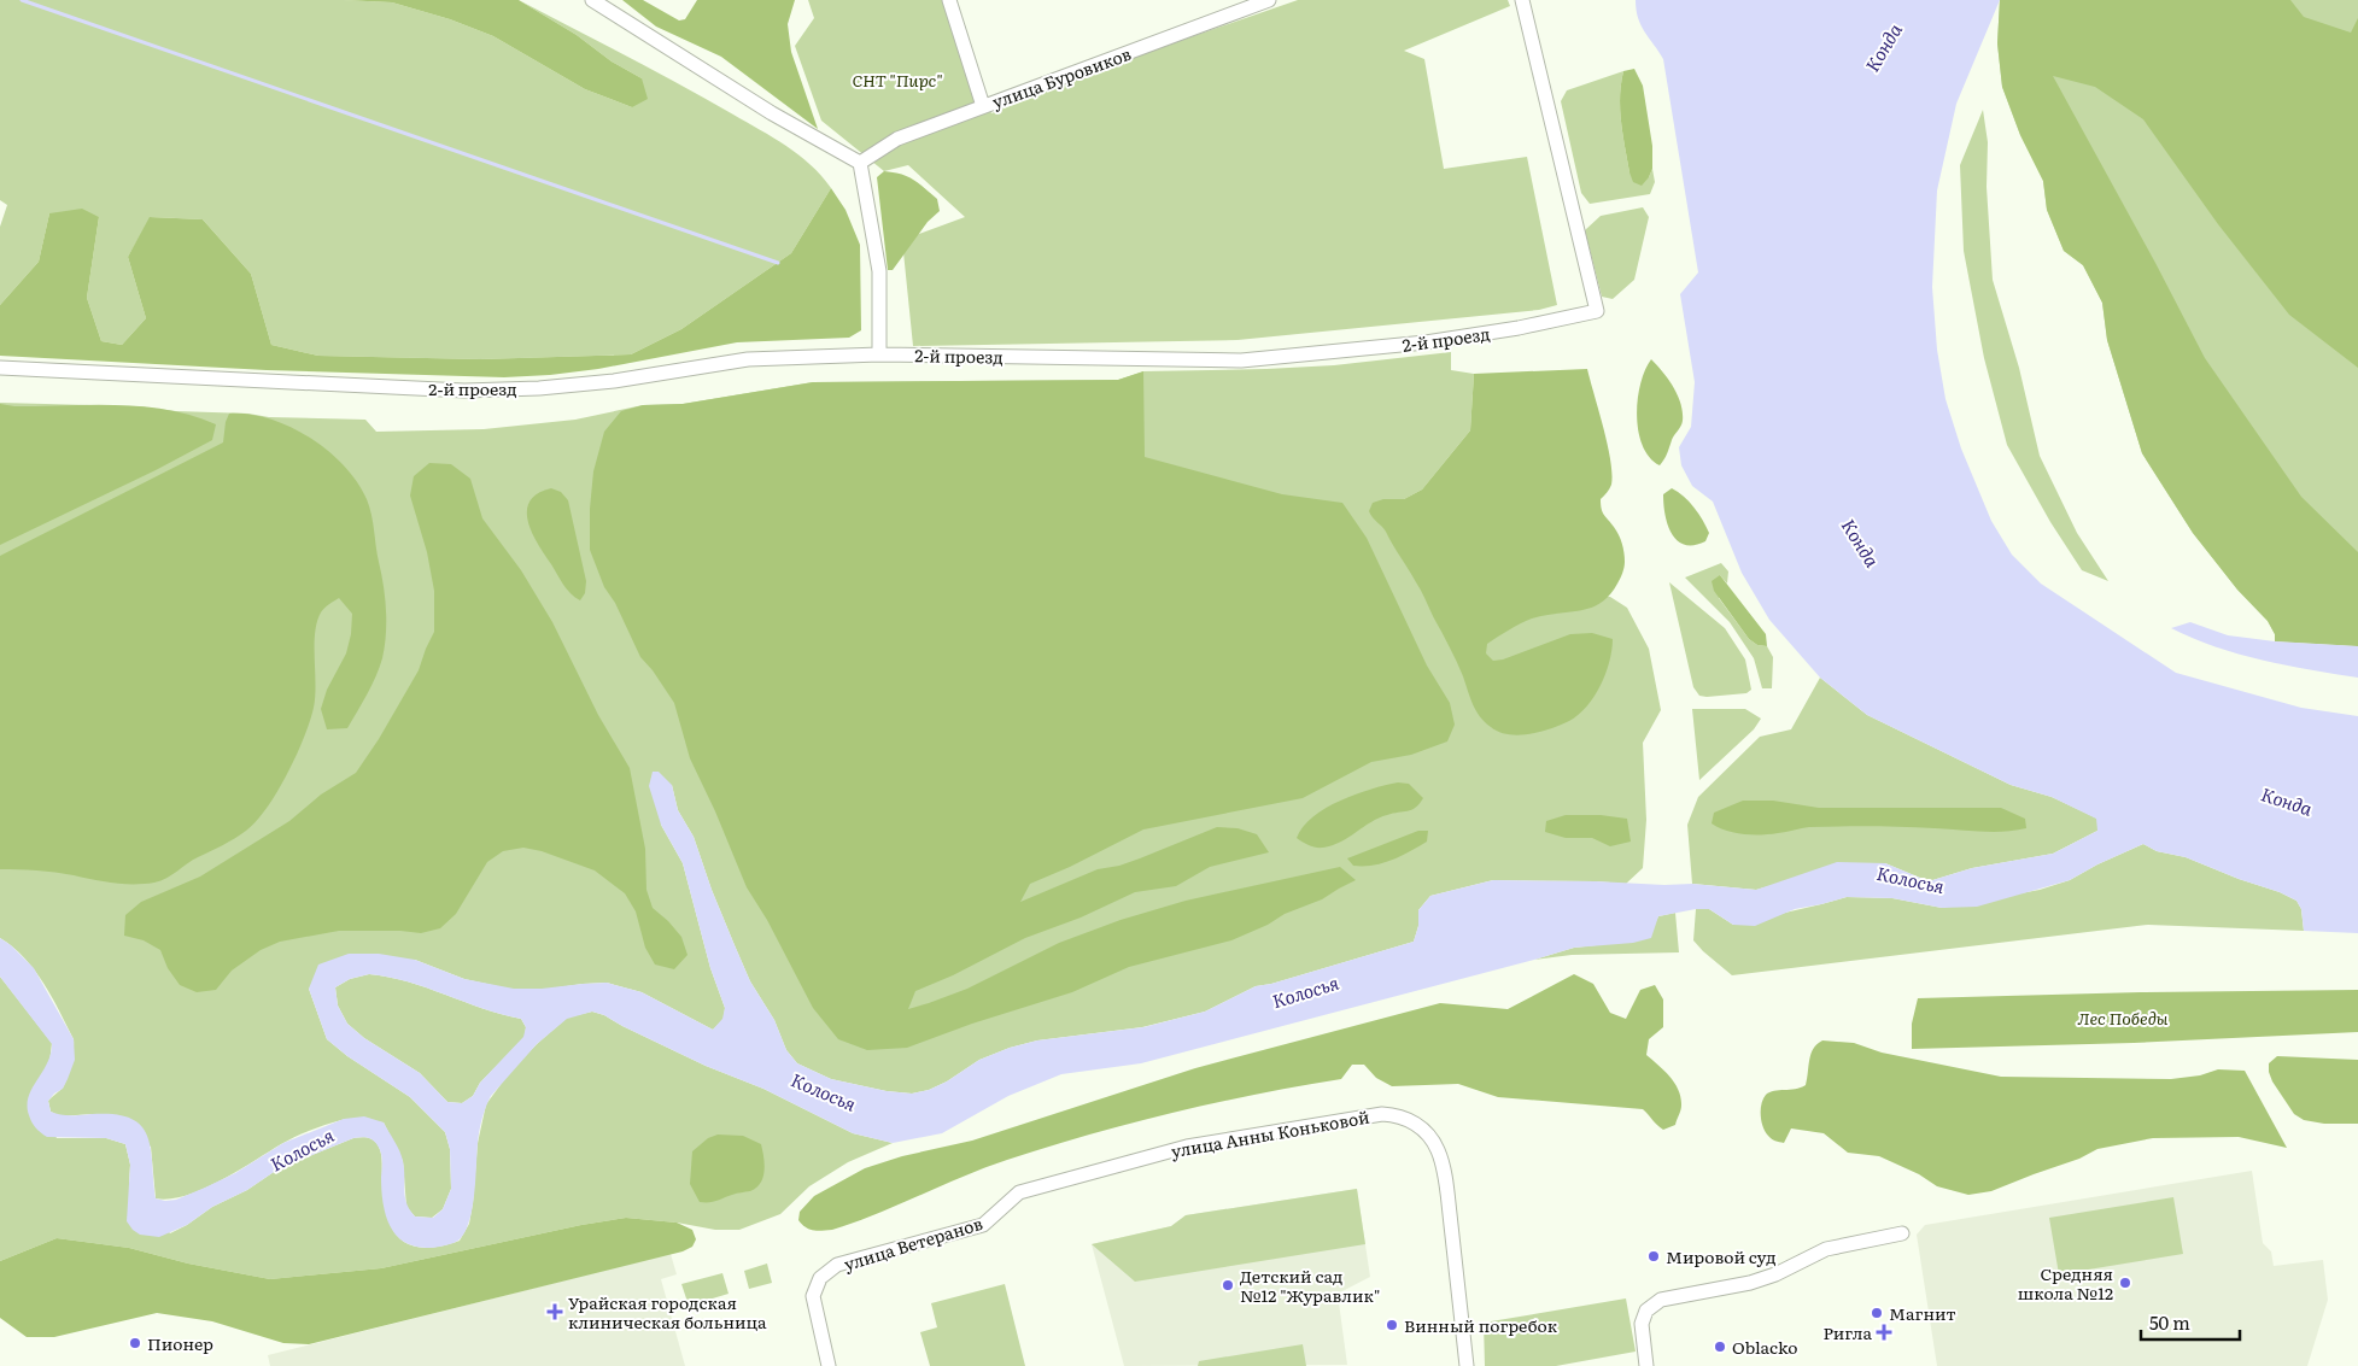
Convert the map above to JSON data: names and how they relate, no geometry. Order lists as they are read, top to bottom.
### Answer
{
  "streets": {
    "street": [
      "улица Буровиков",
      "2-й проезд",
      "улица Анны Коньковой",
      "улица Ветеранов"
    ]
  },
  "crossings": [
    ["улица Анны Коньковой", "улица Ветеранов"]
  ],
  "water": ["Конда", "Колосья"],
  "parks": ["СНТ \"Пирс\"", "Лес Победы"],
  "places": {
    "other": [
      "Мировой суд",
      "Средняя школа №12",
      "Детский сад №12 \"Журавлик\"",
      "Магнит",
      "Винный погребок",
      "Пионер",
      "Oblacko"
    ],
    "health": ["Урайская городская клиническая больница", "Ригла"]
  },
  "scale_bar": "50 m"
}
